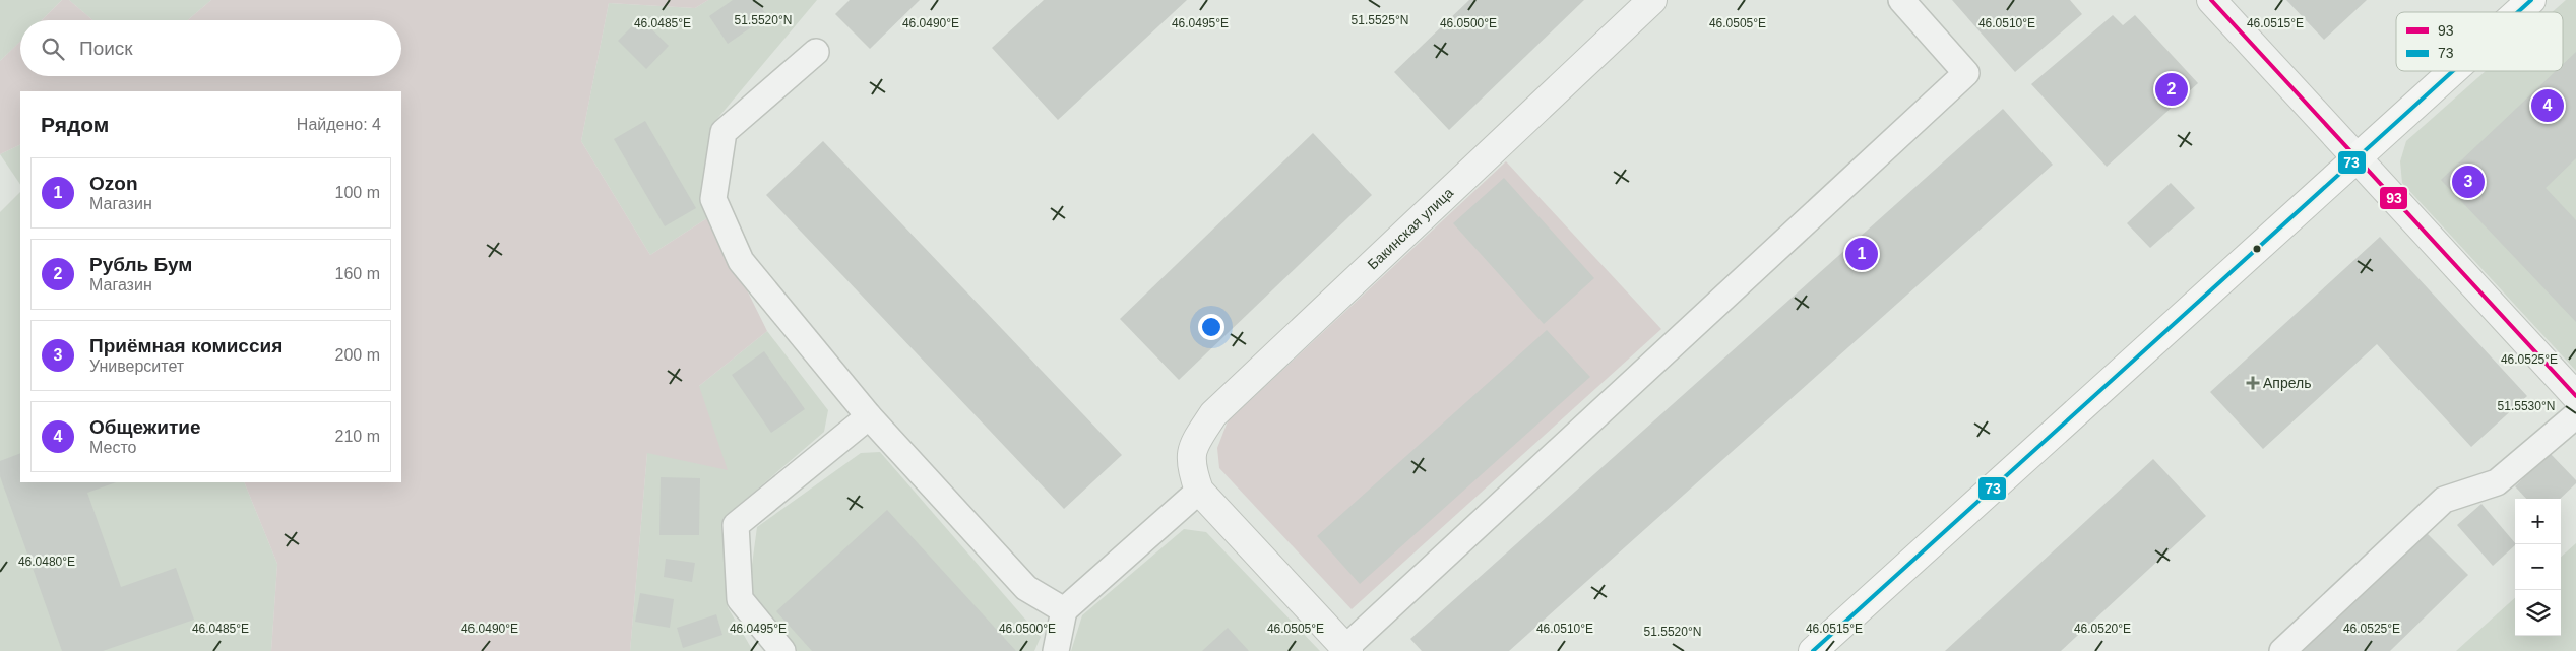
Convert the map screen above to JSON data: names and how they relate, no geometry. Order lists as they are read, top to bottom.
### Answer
{
  "streets": {
    "street": ["Бакинская улица"]
  },
  "places": {
    "health": ["Апрель"]
  },
  "lines": ["transit line 93", "transit line 73"],
  "legend": ["93", "73"],
  "page": {
    "search": "Поиск",
    "pins": [
      "2",
      "4",
      "3",
      "1"
    ],
    "heading": ["Рядом", "Найдено: 4"],
    "list": [
      {
        "mark": "1",
        "name": "Ozon",
        "note": "Магазин",
        "value": "100 m"
      },
      {
        "mark": "2",
        "name": "Рубль Бум",
        "note": "Магазин",
        "value": "160 m"
      },
      {
        "mark": "3",
        "name": "Приёмная комиссия",
        "note": "Университет",
        "value": "200 m"
      },
      {
        "mark": "4",
        "name": "Общежитие",
        "note": "Место",
        "value": "210 m"
      }
    ],
    "map_buttons": ["+", "−"]
  },
  "coordinates": [
    "51.5525°N",
    "51.5520°N",
    "46.0485°E",
    "46.0490°E",
    "46.0495°E",
    "46.0500°E",
    "46.0505°E",
    "46.0510°E",
    "46.0515°E",
    "46.0525°E",
    "51.5530°N",
    "46.0480°E",
    "46.0520°E"
  ]
}
